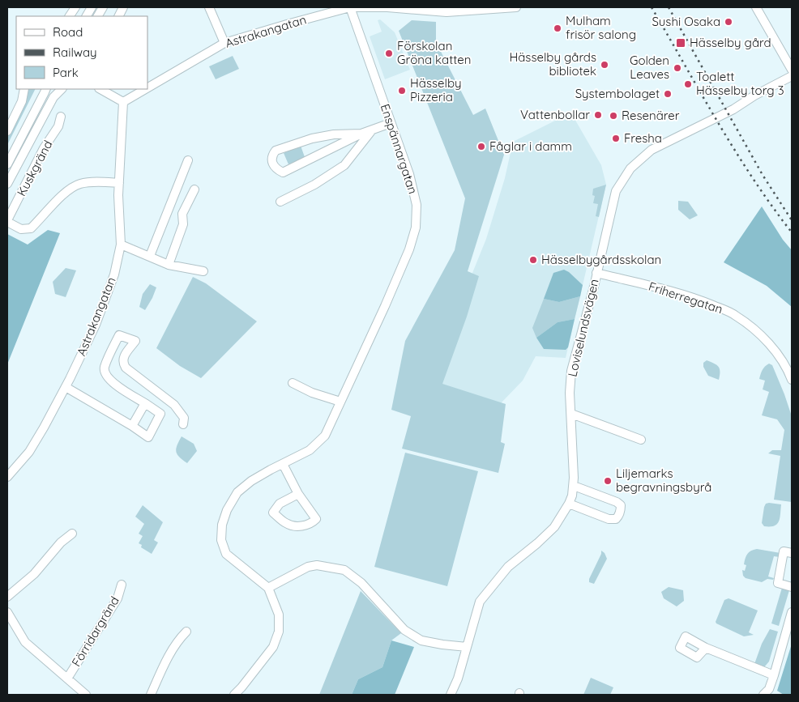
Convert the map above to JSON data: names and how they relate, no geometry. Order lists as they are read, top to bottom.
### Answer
{
  "streets": {
    "street": [
      "Astrakangatan",
      "Enspännargatan",
      "Kuskgränd",
      "Friherregatan",
      "Loviselundsvägen",
      "Förridargränd"
    ]
  },
  "crossings": [
    ["Astrakangatan", "Enspännargatan"],
    ["Astrakangatan", "Kuskgränd"],
    ["Friherregatan", "Loviselundsvägen"]
  ],
  "places": {
    "other": [
      "Sushi Osaka",
      "Mulham frisör salong",
      "Förskolan Gröna katten",
      "Hässelby gårds bibliotek",
      "Golden Leaves",
      "Toalett Hässelby torg 3",
      "Hässelby Pizzeria",
      "Systembolaget",
      "Vattenbollar",
      "Resenärer",
      "Fresha",
      "Fåglar i damm",
      "Hässelbygårdsskolan",
      "Liljemarks begravningsbyrå"
    ],
    "transit": ["Hässelby gård"]
  },
  "legend": ["Road", "Railway", "Park"]
}
